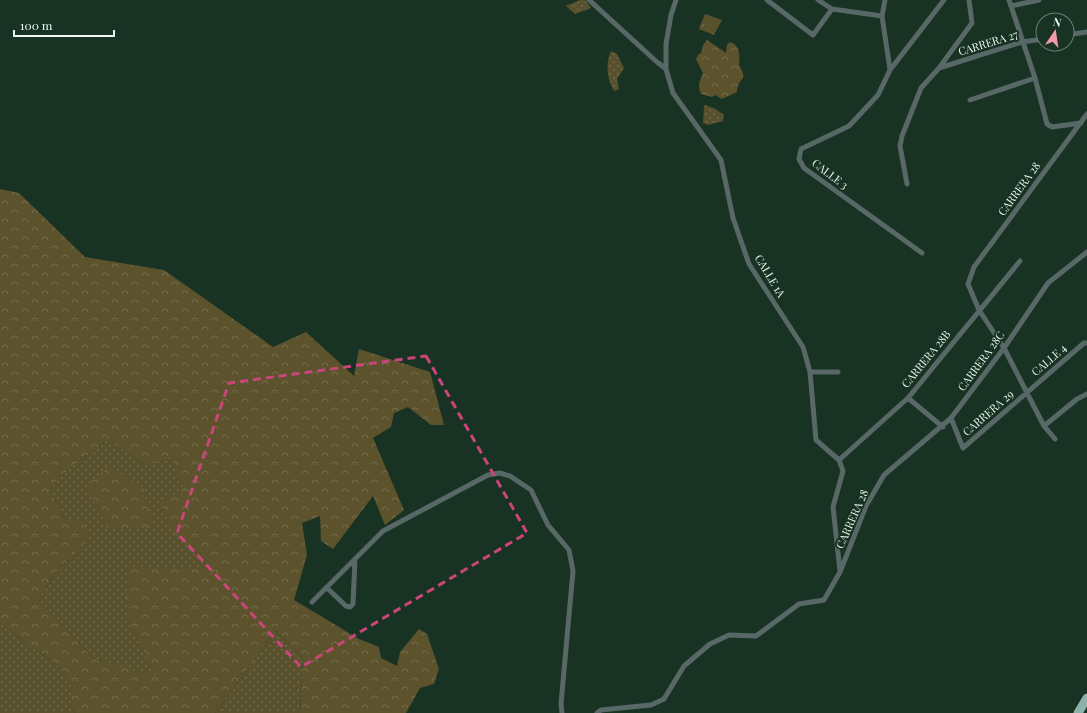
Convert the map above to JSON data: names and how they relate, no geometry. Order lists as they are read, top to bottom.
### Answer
{
  "streets": {
    "street": [
      "CARRERA 27",
      "CALLE 3",
      "CARRERA 28",
      "CALLE 1A",
      "CARRERA 28B",
      "CALLE 4",
      "CARRERA 28C",
      "CARRERA 29"
    ]
  },
  "crossings": [
    ["CARRERA 28", "CARRERA 28B"],
    ["CARRERA 28", "CARRERA 28C"],
    ["CALLE 1A", "CARRERA 28B"],
    ["CALLE 4", "CARRERA 29"],
    ["CARRERA 28C", "CARRERA 29"]
  ],
  "scale_bar": "100 m",
  "north": "top"
}
